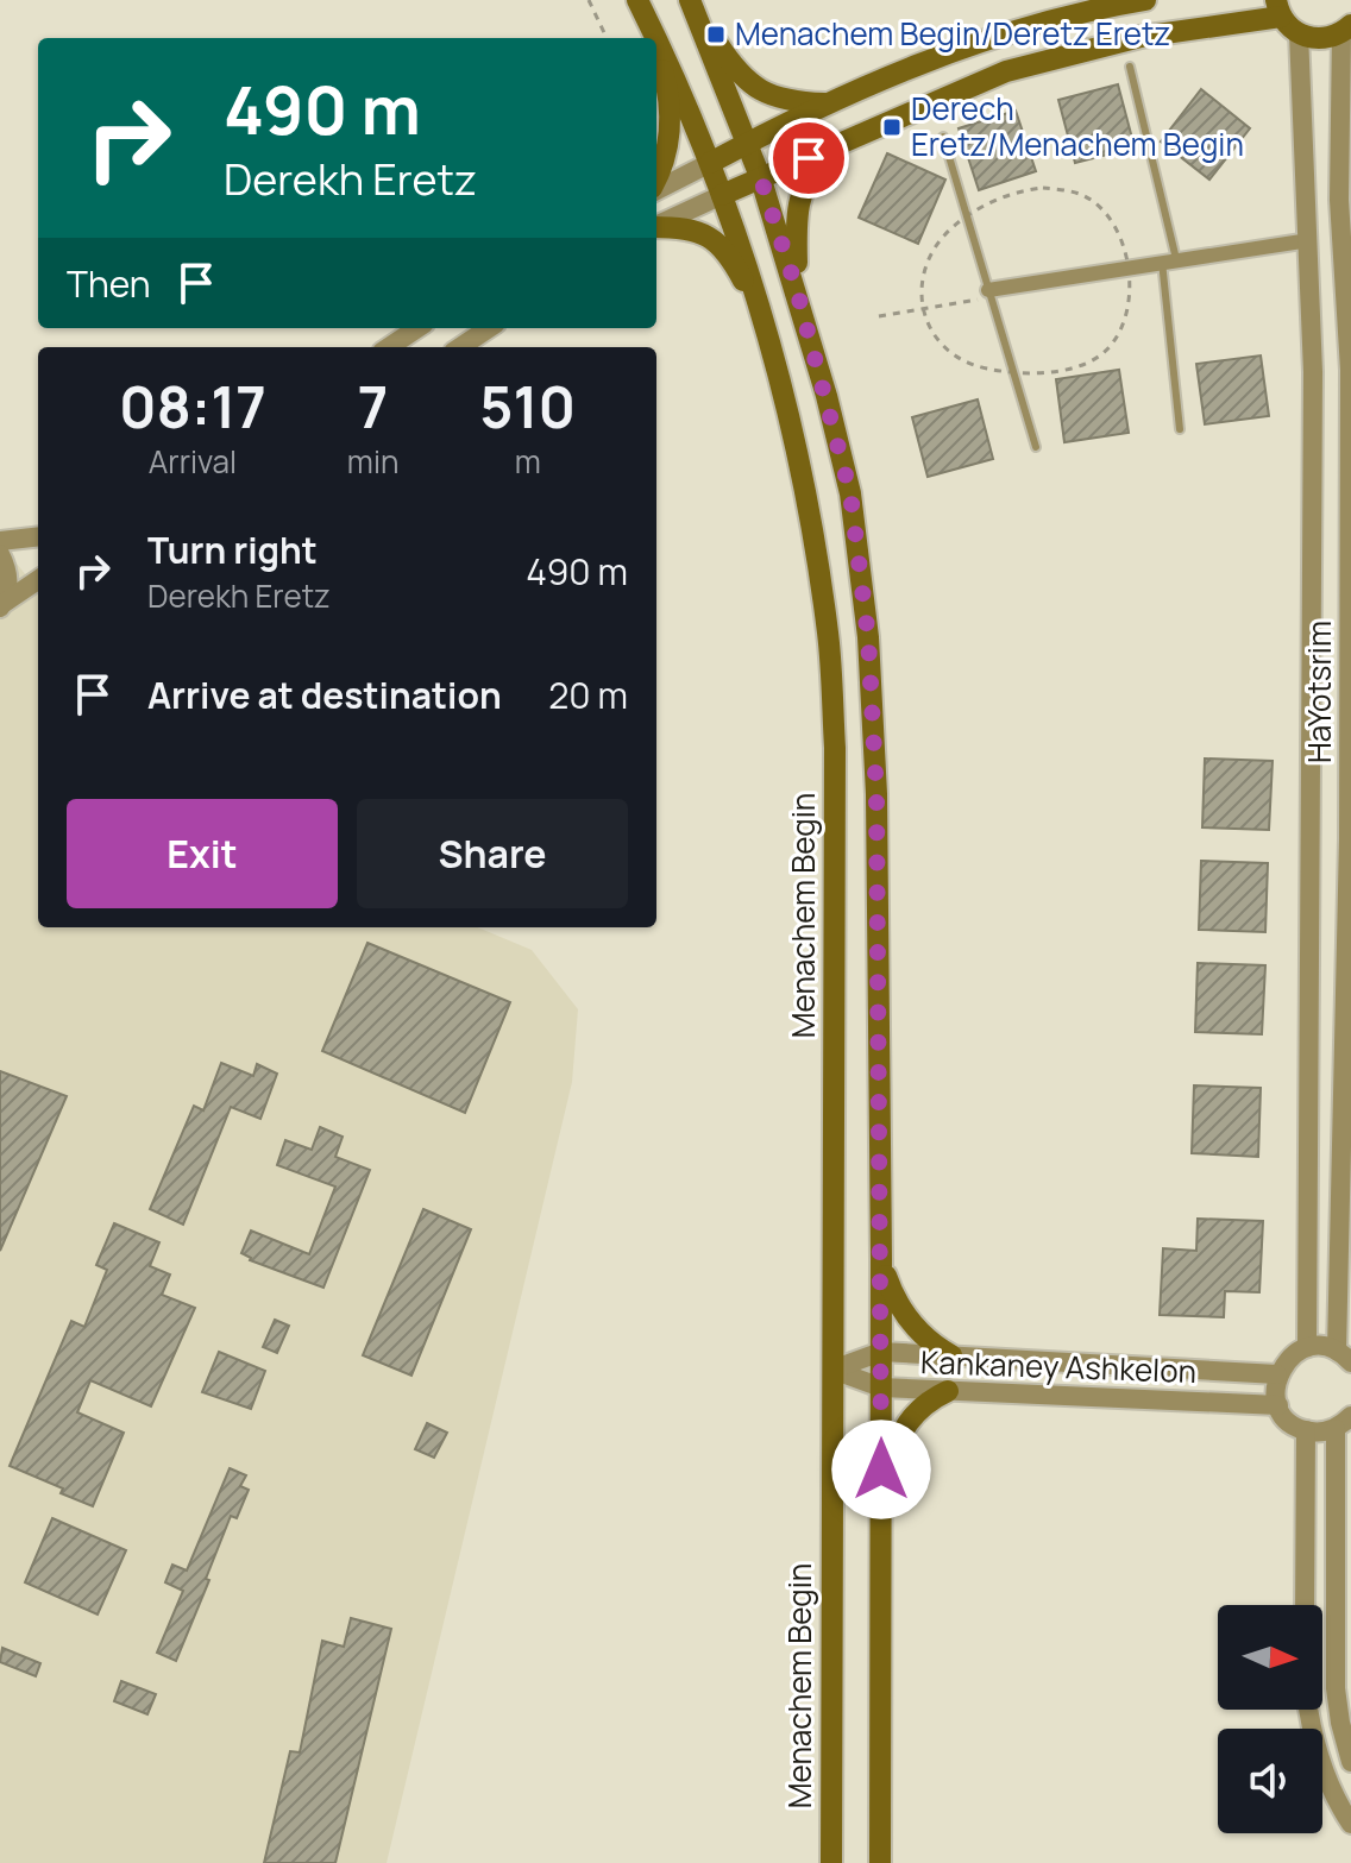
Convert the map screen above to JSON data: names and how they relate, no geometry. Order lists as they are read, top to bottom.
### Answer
{
  "streets": {
    "main road": ["Menachem Begin"],
    "street": ["HaYotsrim", "Kankaney Ashkelon"]
  },
  "crossings": [
    ["Menachem Begin", "Kankaney Ashkelon"]
  ],
  "places": {
    "transit": ["Menachem Begin/Deretz Eretz", "Derech Eretz/Menachem Begin"]
  },
  "north": "right",
  "page": {
    "turn": ["490 m", "Derekh Eretz"],
    "then": "Then",
    "eta": [
      "08:17",
      "Arrival",
      "7",
      "min",
      "510",
      "m"
    ],
    "list": [
      {
        "name": "Turn right",
        "note": "Derekh Eretz",
        "value": "490 m"
      },
      {
        "name": "Arrive at destination",
        "value": "20 m"
      }
    ],
    "buttons": ["Exit", "Share"]
  }
}
